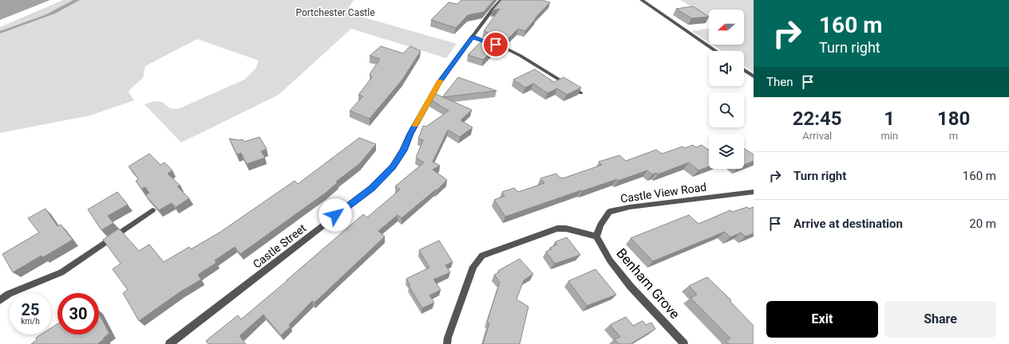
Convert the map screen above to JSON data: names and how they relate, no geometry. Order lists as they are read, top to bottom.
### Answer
{
  "streets": {
    "street": ["Castle View Road", "Castle Street", "Benham Grove"]
  },
  "crossings": [
    ["Castle View Road", "Benham Grove"]
  ],
  "parks": ["Portchester Castle"],
  "north": "left",
  "page": {
    "turn": ["160 m", "Turn right"],
    "then": "Then",
    "eta": [
      "22:45",
      "Arrival",
      "1",
      "min",
      "180",
      "m"
    ],
    "list": [
      {
        "name": "Turn right",
        "value": "160 m"
      },
      {
        "name": "Arrive at destination",
        "value": "20 m"
      }
    ],
    "speed": "25 km/h",
    "limit": "30",
    "buttons": ["Exit", "Share"]
  }
}
